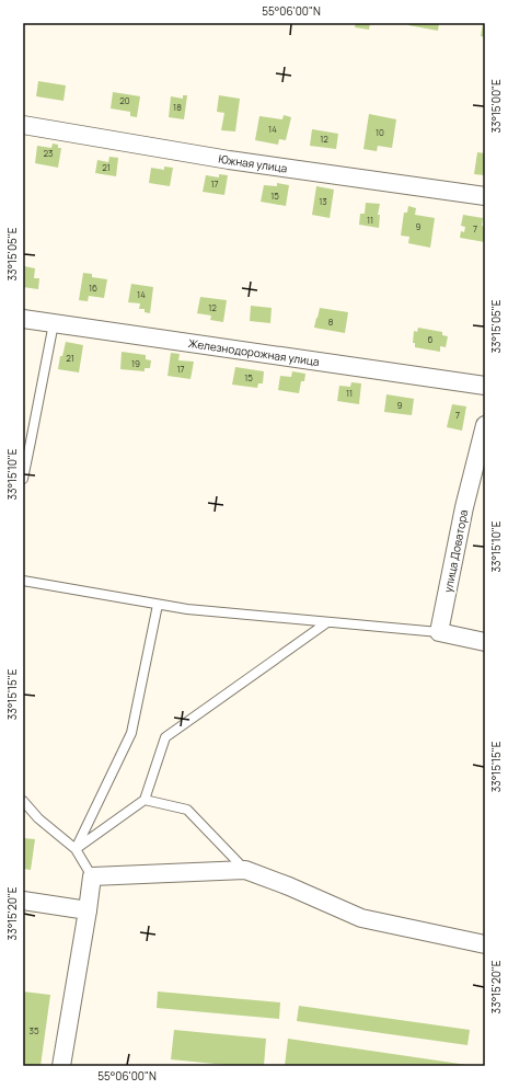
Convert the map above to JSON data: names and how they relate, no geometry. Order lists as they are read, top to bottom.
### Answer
{
  "streets": {
    "street": ["Южная улица", "Железнодорожная улица", "улица Доватора"]
  },
  "house_numbers": [
    "20",
    "18",
    "14",
    "10",
    "12",
    "23",
    "21",
    "17",
    "15",
    "13",
    "11",
    "9",
    "7",
    "16",
    "14",
    "12",
    "8",
    "6",
    "21",
    "19",
    "17",
    "15",
    "11",
    "9",
    "7",
    "35"
  ],
  "coordinates": [
    "55°06'00\"N",
    "33°15'00\"E",
    "33°15'05\"E",
    "33°15'10\"E",
    "33°15'15\"E",
    "33°15'20\"E"
  ]
}
